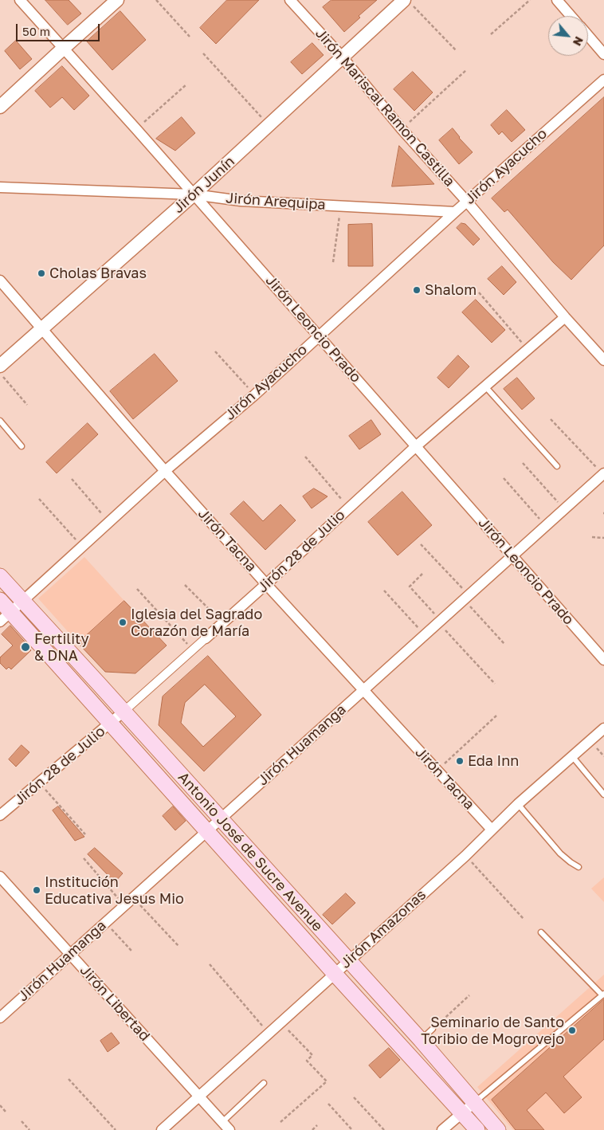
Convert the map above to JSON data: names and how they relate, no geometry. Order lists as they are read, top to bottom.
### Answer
{
  "streets": {
    "main road": ["Antonio José de Sucre Avenue"],
    "street": [
      "Jirón Mariscal Ramon Castilla",
      "Jirón Ayacucho",
      "Jirón Junín",
      "Jirón Arequipa",
      "Jirón Leoncio Prado",
      "Jirón Tacna",
      "Jirón 28 de Julio",
      "Jirón Huamanga",
      "Jirón Amazonas",
      "Jirón Libertad"
    ]
  },
  "crossings": [
    ["Jirón Mariscal Ramon Castilla", "Jirón Ayacucho"],
    ["Jirón Mariscal Ramon Castilla", "Jirón Junín"],
    ["Jirón Mariscal Ramon Castilla", "Jirón 28 de Julio"],
    ["Jirón Ayacucho", "Jirón Arequipa"],
    ["Jirón Ayacucho", "Jirón Leoncio Prado"],
    ["Jirón Ayacucho", "Jirón Tacna"],
    ["Jirón Ayacucho", "Antonio José de Sucre Avenue"],
    ["Jirón Junín", "Jirón Arequipa"],
    ["Jirón Junín", "Jirón Leoncio Prado"],
    ["Jirón Junín", "Jirón Tacna"],
    ["Jirón Arequipa", "Jirón Leoncio Prado"],
    ["Jirón Leoncio Prado", "Jirón 28 de Julio"],
    ["Jirón Leoncio Prado", "Jirón Huamanga"],
    ["Jirón Tacna", "Jirón 28 de Julio"],
    ["Jirón Tacna", "Jirón Huamanga"],
    ["Jirón Tacna", "Jirón Amazonas"],
    ["Jirón 28 de Julio", "Antonio José de Sucre Avenue"],
    ["Jirón Huamanga", "Antonio José de Sucre Avenue"],
    ["Jirón Huamanga", "Jirón Libertad"],
    ["Antonio José de Sucre Avenue", "Jirón Amazonas"],
    ["Jirón Amazonas", "Jirón Libertad"]
  ],
  "places": [
    "Cholas Bravas",
    "Shalom",
    "Iglesia del Sagrado Corazón de María",
    "Fertility & DNA",
    "Eda Inn",
    "Institución Educativa Jesus Mio",
    "Seminario de Santo Toribio de Mogrovejo"
  ],
  "scale_bar": "50 m",
  "north": "bottom right"
}
